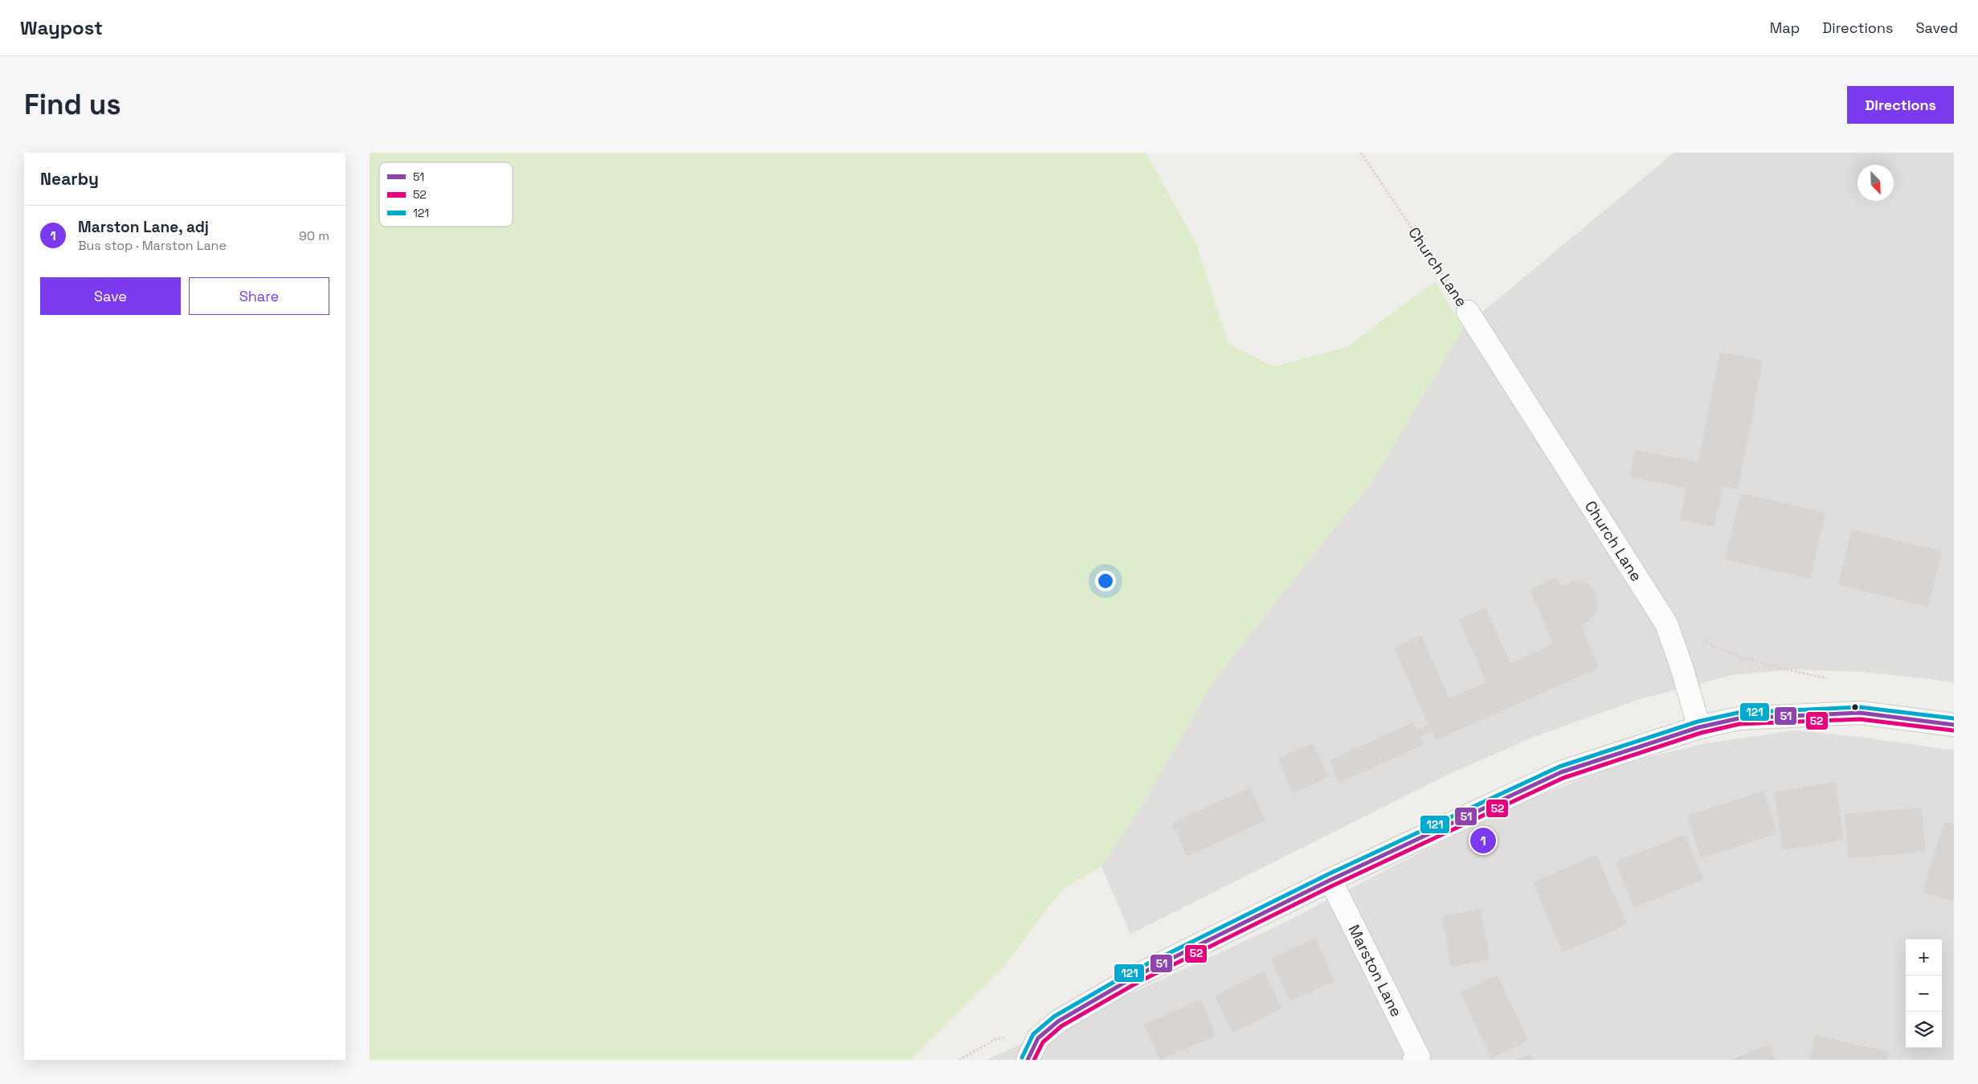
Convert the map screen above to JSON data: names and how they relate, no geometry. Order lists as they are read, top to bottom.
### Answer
{
  "streets": {
    "street": ["Church Lane", "Marston Lane"]
  },
  "lines": ["transit line 121", "transit line 51", "transit line 52"],
  "legend": ["51", "52", "121"],
  "north": "bottom right",
  "page": {
    "header": "Waypost",
    "nav": ["Map", "Directions", "Saved"],
    "buttons": [
      "Directions",
      ["Save", "Share"]
    ],
    "title": "Find us",
    "heading": "Nearby",
    "list": [
      {
        "mark": "1",
        "name": "Marston Lane, adj",
        "note": "Bus stop · Marston Lane",
        "value": "90 m"
      }
    ],
    "pins": "1",
    "map_buttons": ["+", "−"]
  }
}
